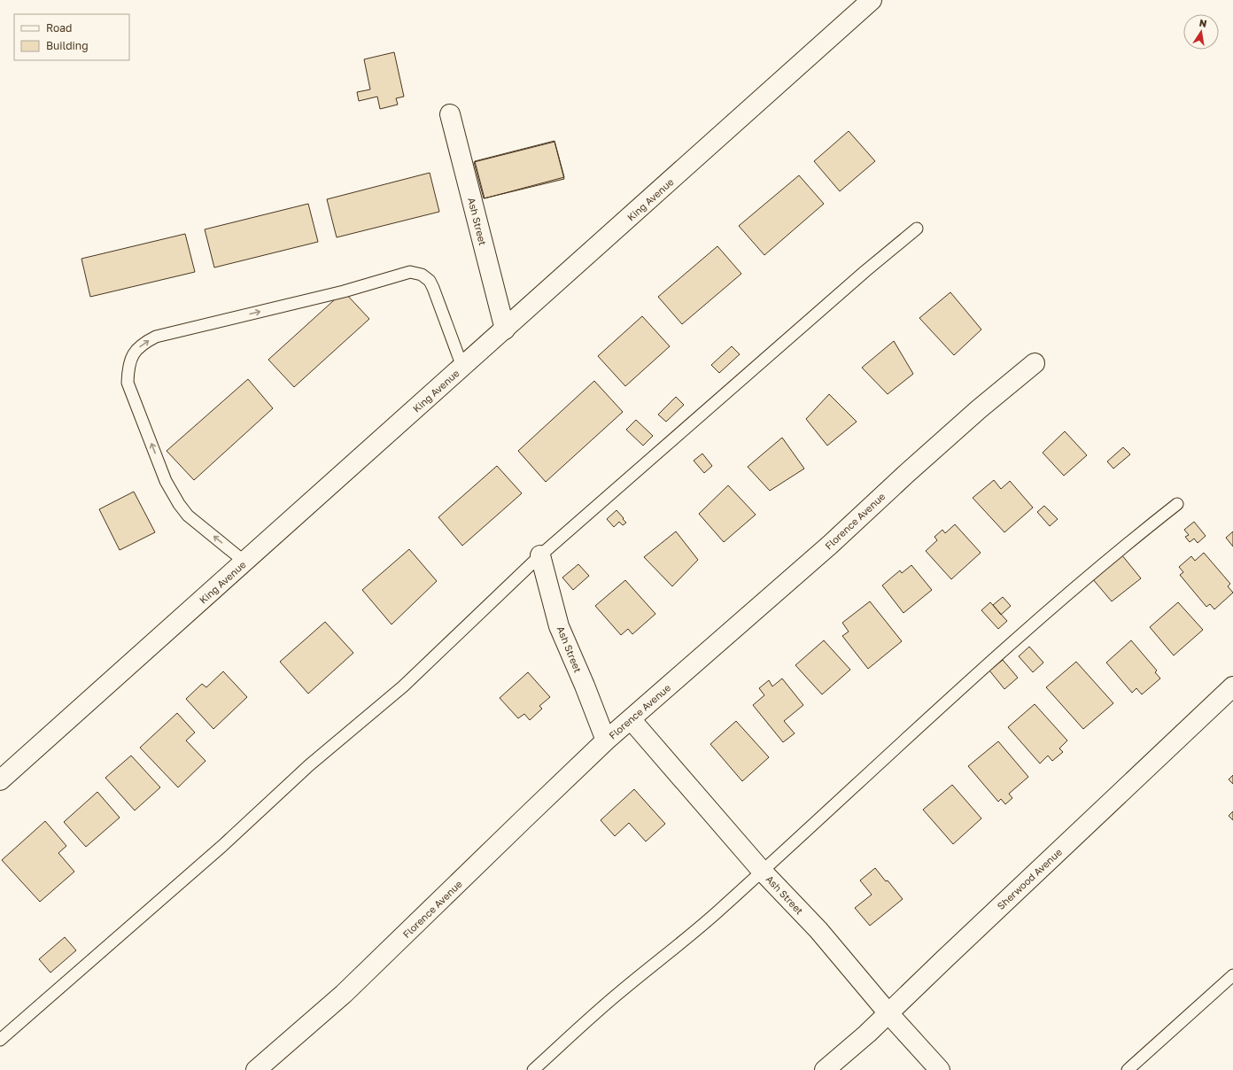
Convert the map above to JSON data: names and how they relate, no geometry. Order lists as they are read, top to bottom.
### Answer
{
  "streets": {
    "street": [
      "King Avenue",
      "Ash Street",
      "Florence Avenue",
      "Sherwood Avenue"
    ]
  },
  "crossings": [
    ["King Avenue", "Ash Street"],
    ["Ash Street", "Florence Avenue"],
    ["Ash Street", "Sherwood Avenue"]
  ],
  "legend": ["Road", "Building"],
  "north": "top"
}
